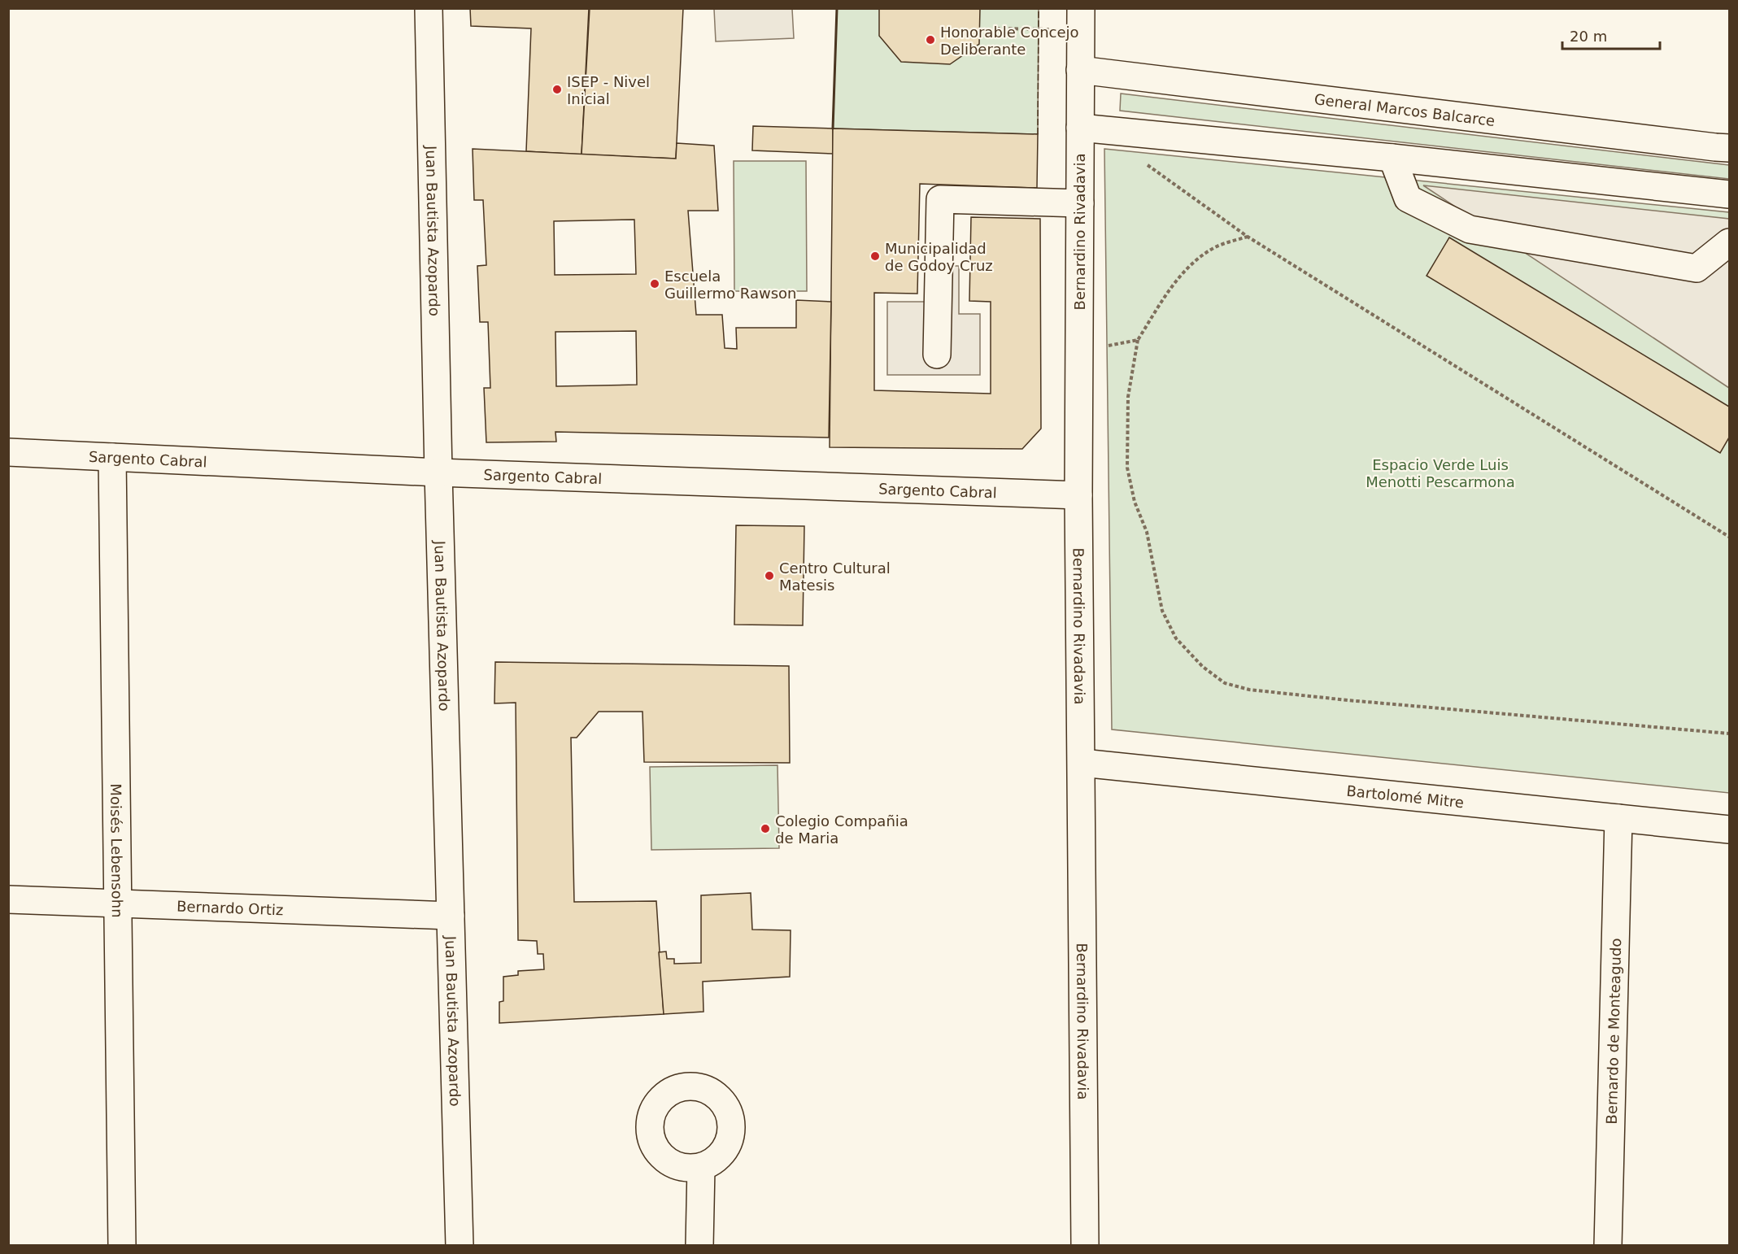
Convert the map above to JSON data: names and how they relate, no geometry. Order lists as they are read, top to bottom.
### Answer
{
  "streets": {
    "street": [
      "General Marcos Balcarce",
      "Juan Bautista Azopardo",
      "Bernardino Rivadavia",
      "Sargento Cabral",
      "Bartolomé Mitre",
      "Moisés Lebensohn",
      "Bernardo Ortiz",
      "Bernardo de Monteagudo"
    ]
  },
  "crossings": [
    ["General Marcos Balcarce", "Bernardino Rivadavia"],
    ["Juan Bautista Azopardo", "Sargento Cabral"],
    ["Juan Bautista Azopardo", "Bernardo Ortiz"],
    ["Bernardino Rivadavia", "Sargento Cabral"],
    ["Bernardino Rivadavia", "Bartolomé Mitre"],
    ["Sargento Cabral", "Moisés Lebensohn"],
    ["Bartolomé Mitre", "Bernardo de Monteagudo"],
    ["Moisés Lebensohn", "Bernardo Ortiz"]
  ],
  "parks": ["Espacio Verde Luis Menotti Pescarmona"],
  "places": [
    "Honorable Concejo Deliberante",
    "ISEP - Nivel Inicial",
    "Municipalidad de Godoy Cruz",
    "Escuela Guillermo Rawson",
    "Centro Cultural Matesis",
    "Colegio Compañia de Maria"
  ],
  "scale_bar": "20 m"
}
